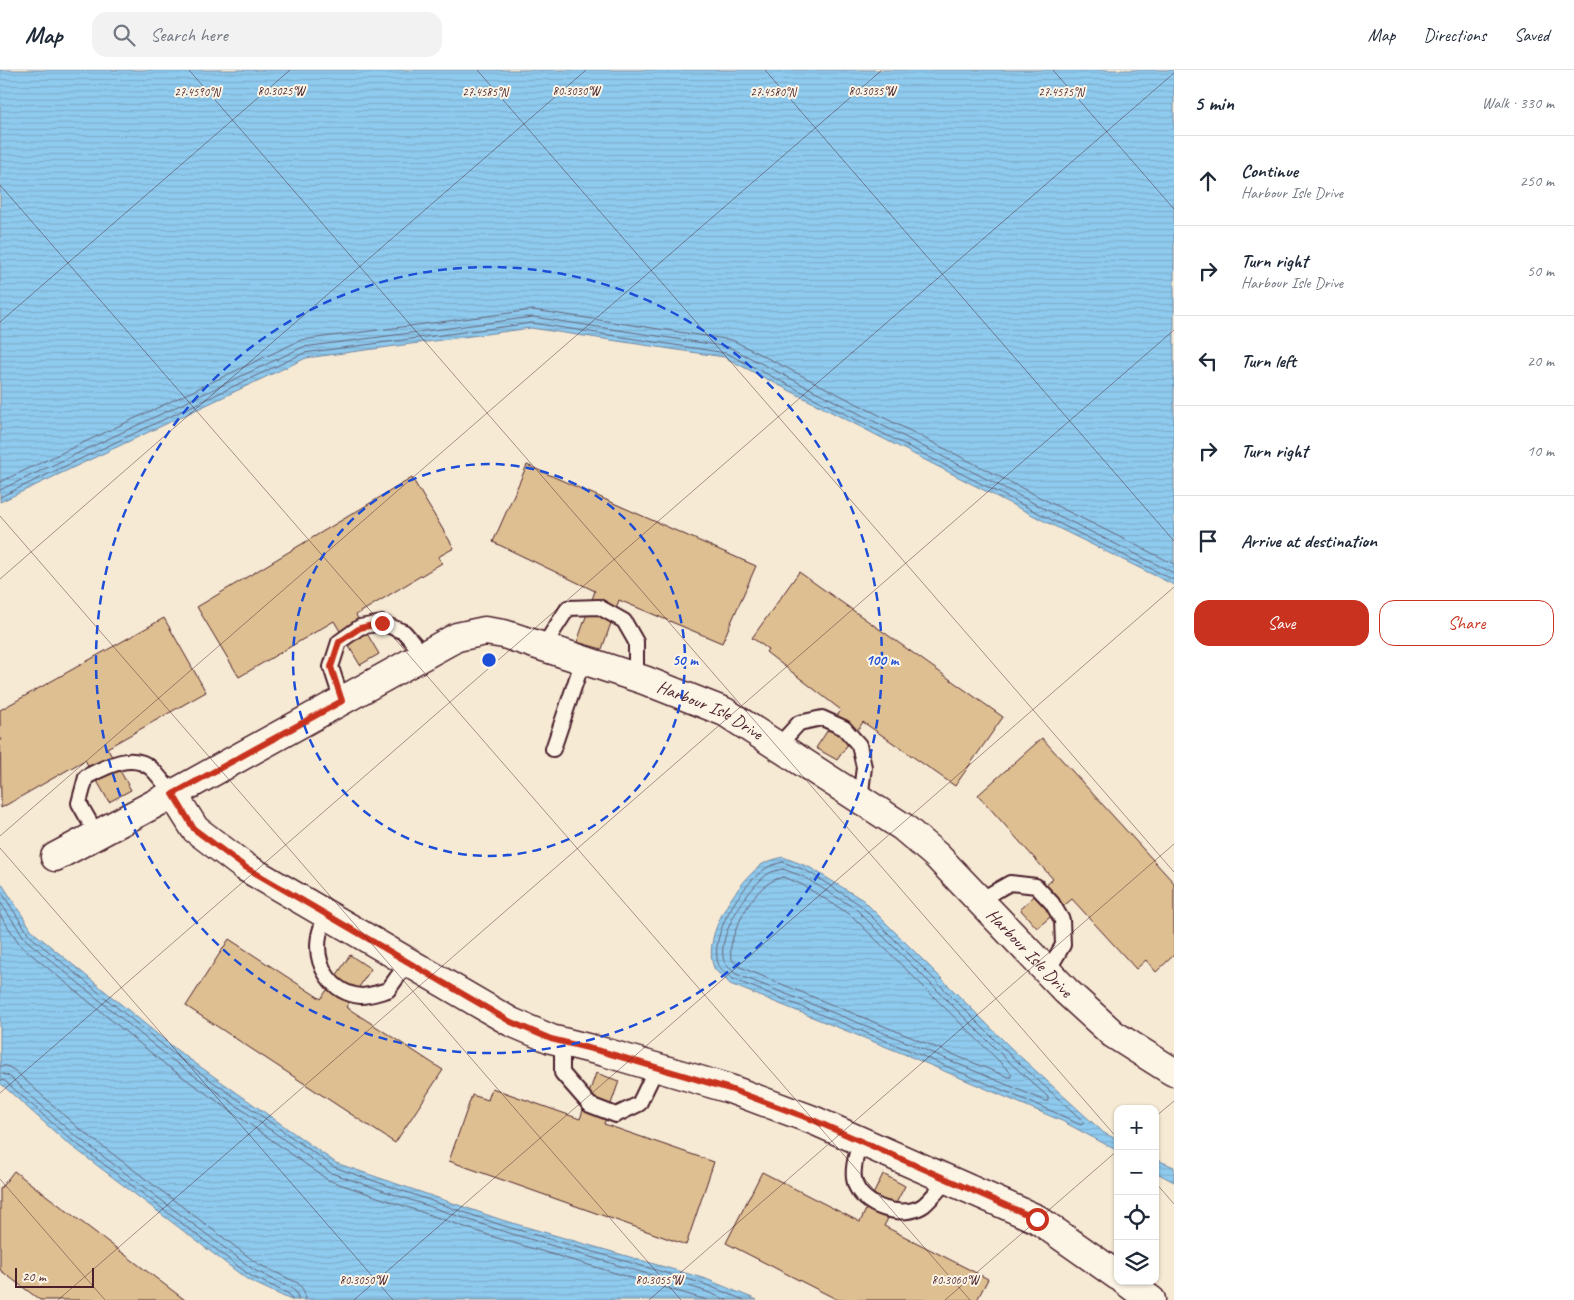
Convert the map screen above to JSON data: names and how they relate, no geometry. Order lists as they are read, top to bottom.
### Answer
{
  "streets": {
    "street": ["Harbour Isle Drive"]
  },
  "scale_bar": "20 m",
  "page": {
    "header": "Map",
    "search": "Search here",
    "nav": ["Map", "Directions", "Saved"],
    "heading": ["5 min", "Walk · 330 m"],
    "list": [
      ["Continue", "Harbour Isle Drive", "250 m"],
      ["Turn right", "Harbour Isle Drive", "50 m"],
      ["Turn left", "20 m"],
      ["Turn right", "10 m"],
      "Arrive at destination"
    ],
    "buttons": ["Save", "Share"],
    "map_buttons": ["+", "−"],
    "scale": "20 m"
  },
  "coordinates": [
    "80.3025°W",
    "80.3030°W",
    "80.3035°W",
    "27.4575°N",
    "27.4590°N",
    "27.4585°N",
    "27.4580°N",
    "80.3050°W",
    "80.3055°W",
    "80.3060°W"
  ],
  "rings": ["50 m", "100 m"]
}
